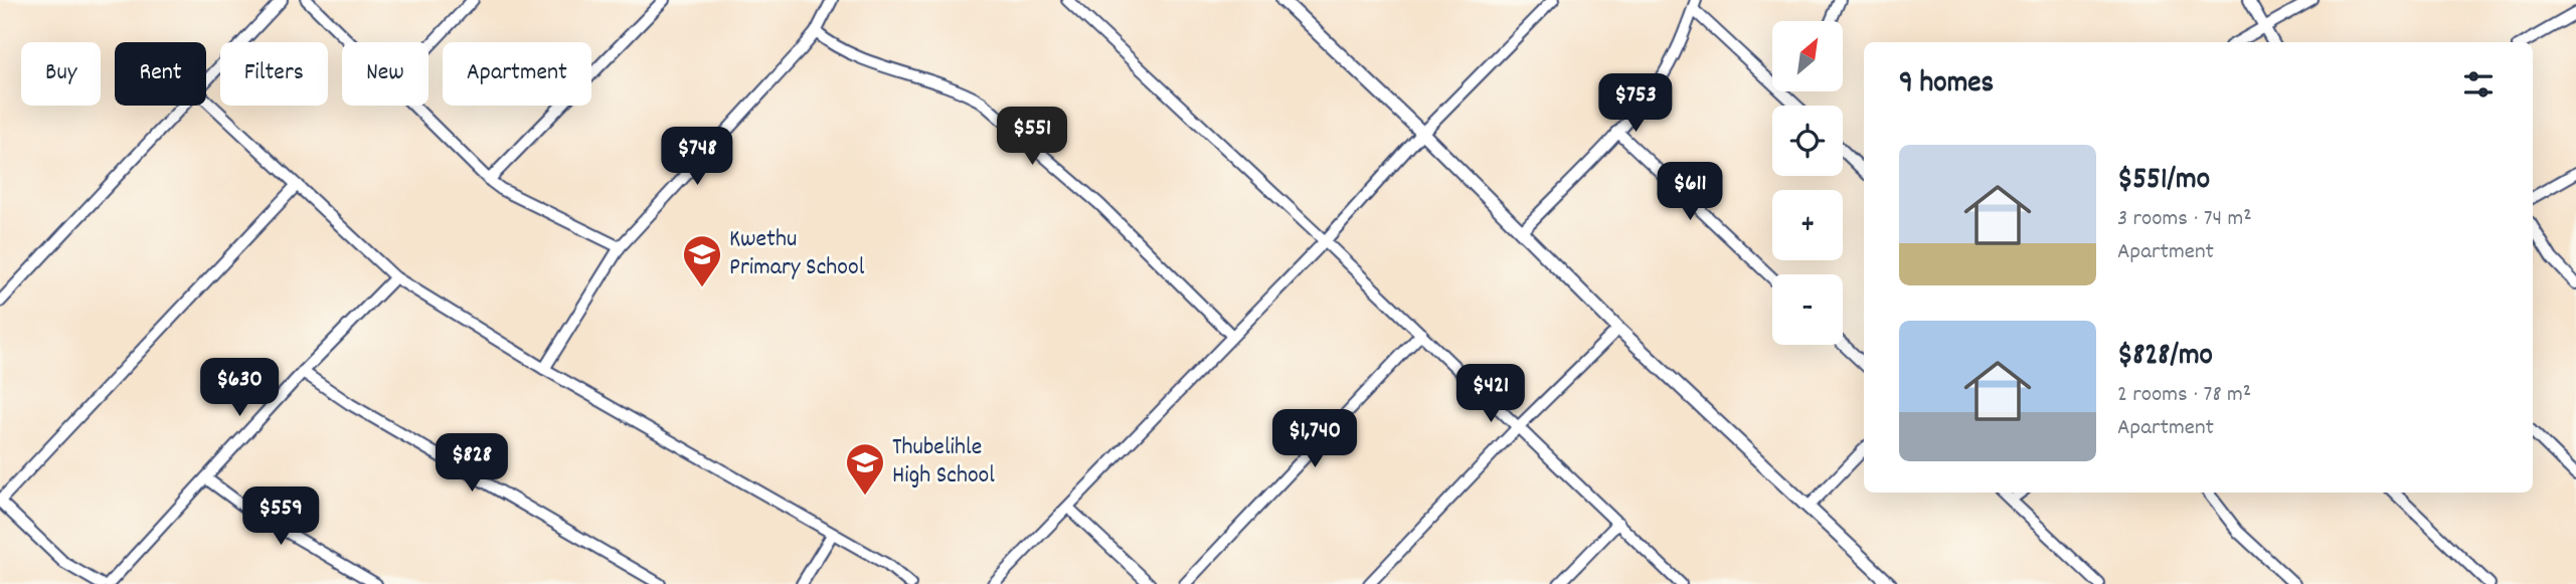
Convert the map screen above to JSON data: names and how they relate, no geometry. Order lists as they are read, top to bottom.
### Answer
{
  "places": {
    "school or university": ["Kwethu Primary School", "Thubelihle High School"]
  },
  "north": "top right",
  "page": {
    "map_buttons": ["+", "−"],
    "chip": [
      "Buy",
      "Rent",
      "Filters",
      "New",
      "Apartment"
    ],
    "heading": "9 homes",
    "price": [
      "$753",
      "$551",
      "$748",
      "$611",
      "$630",
      "$421",
      "$1,740",
      "$828",
      "$559"
    ],
    "list": [
      {
        "name": "$551/mo",
        "note": "3 rooms · 74 m² · Apartment"
      },
      {
        "name": "$828/mo",
        "note": "2 rooms · 78 m² · Apartment"
      }
    ]
  }
}
